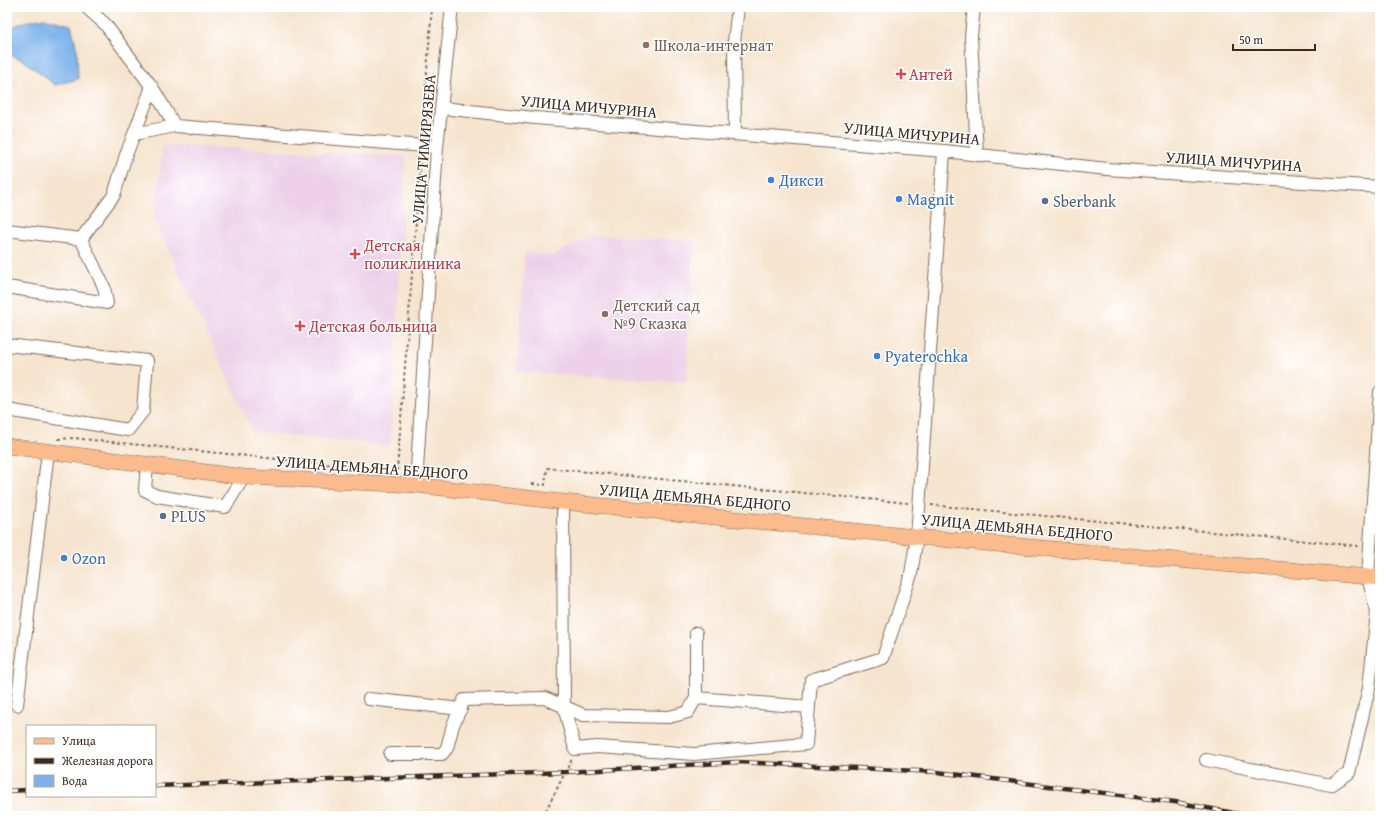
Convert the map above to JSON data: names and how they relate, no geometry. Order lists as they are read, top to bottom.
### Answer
{
  "streets": {
    "main road": ["УЛИЦА ДЕМЬЯНА БЕДНОГО"],
    "street": ["УЛИЦА МИЧУРИНА", "УЛИЦА ТИМИРЯЗЕВА"]
  },
  "crossings": [
    ["УЛИЦА МИЧУРИНА", "УЛИЦА ТИМИРЯЗЕВА"],
    ["УЛИЦА ТИМИРЯЗЕВА", "УЛИЦА ДЕМЬЯНА БЕДНОГО"]
  ],
  "places": {
    "other": [
      "Школа-интернат",
      "Дикси",
      "Magnit",
      "Sberbank",
      "Детский сад №9 Сказка",
      "Pyaterochka",
      "PLUS",
      "Ozon"
    ],
    "health": ["Антей", "Детская поликлиника", "Детская больница"]
  },
  "legend": ["Улица", "Железная дорога", "Вода"],
  "scale_bar": "50 m"
}
